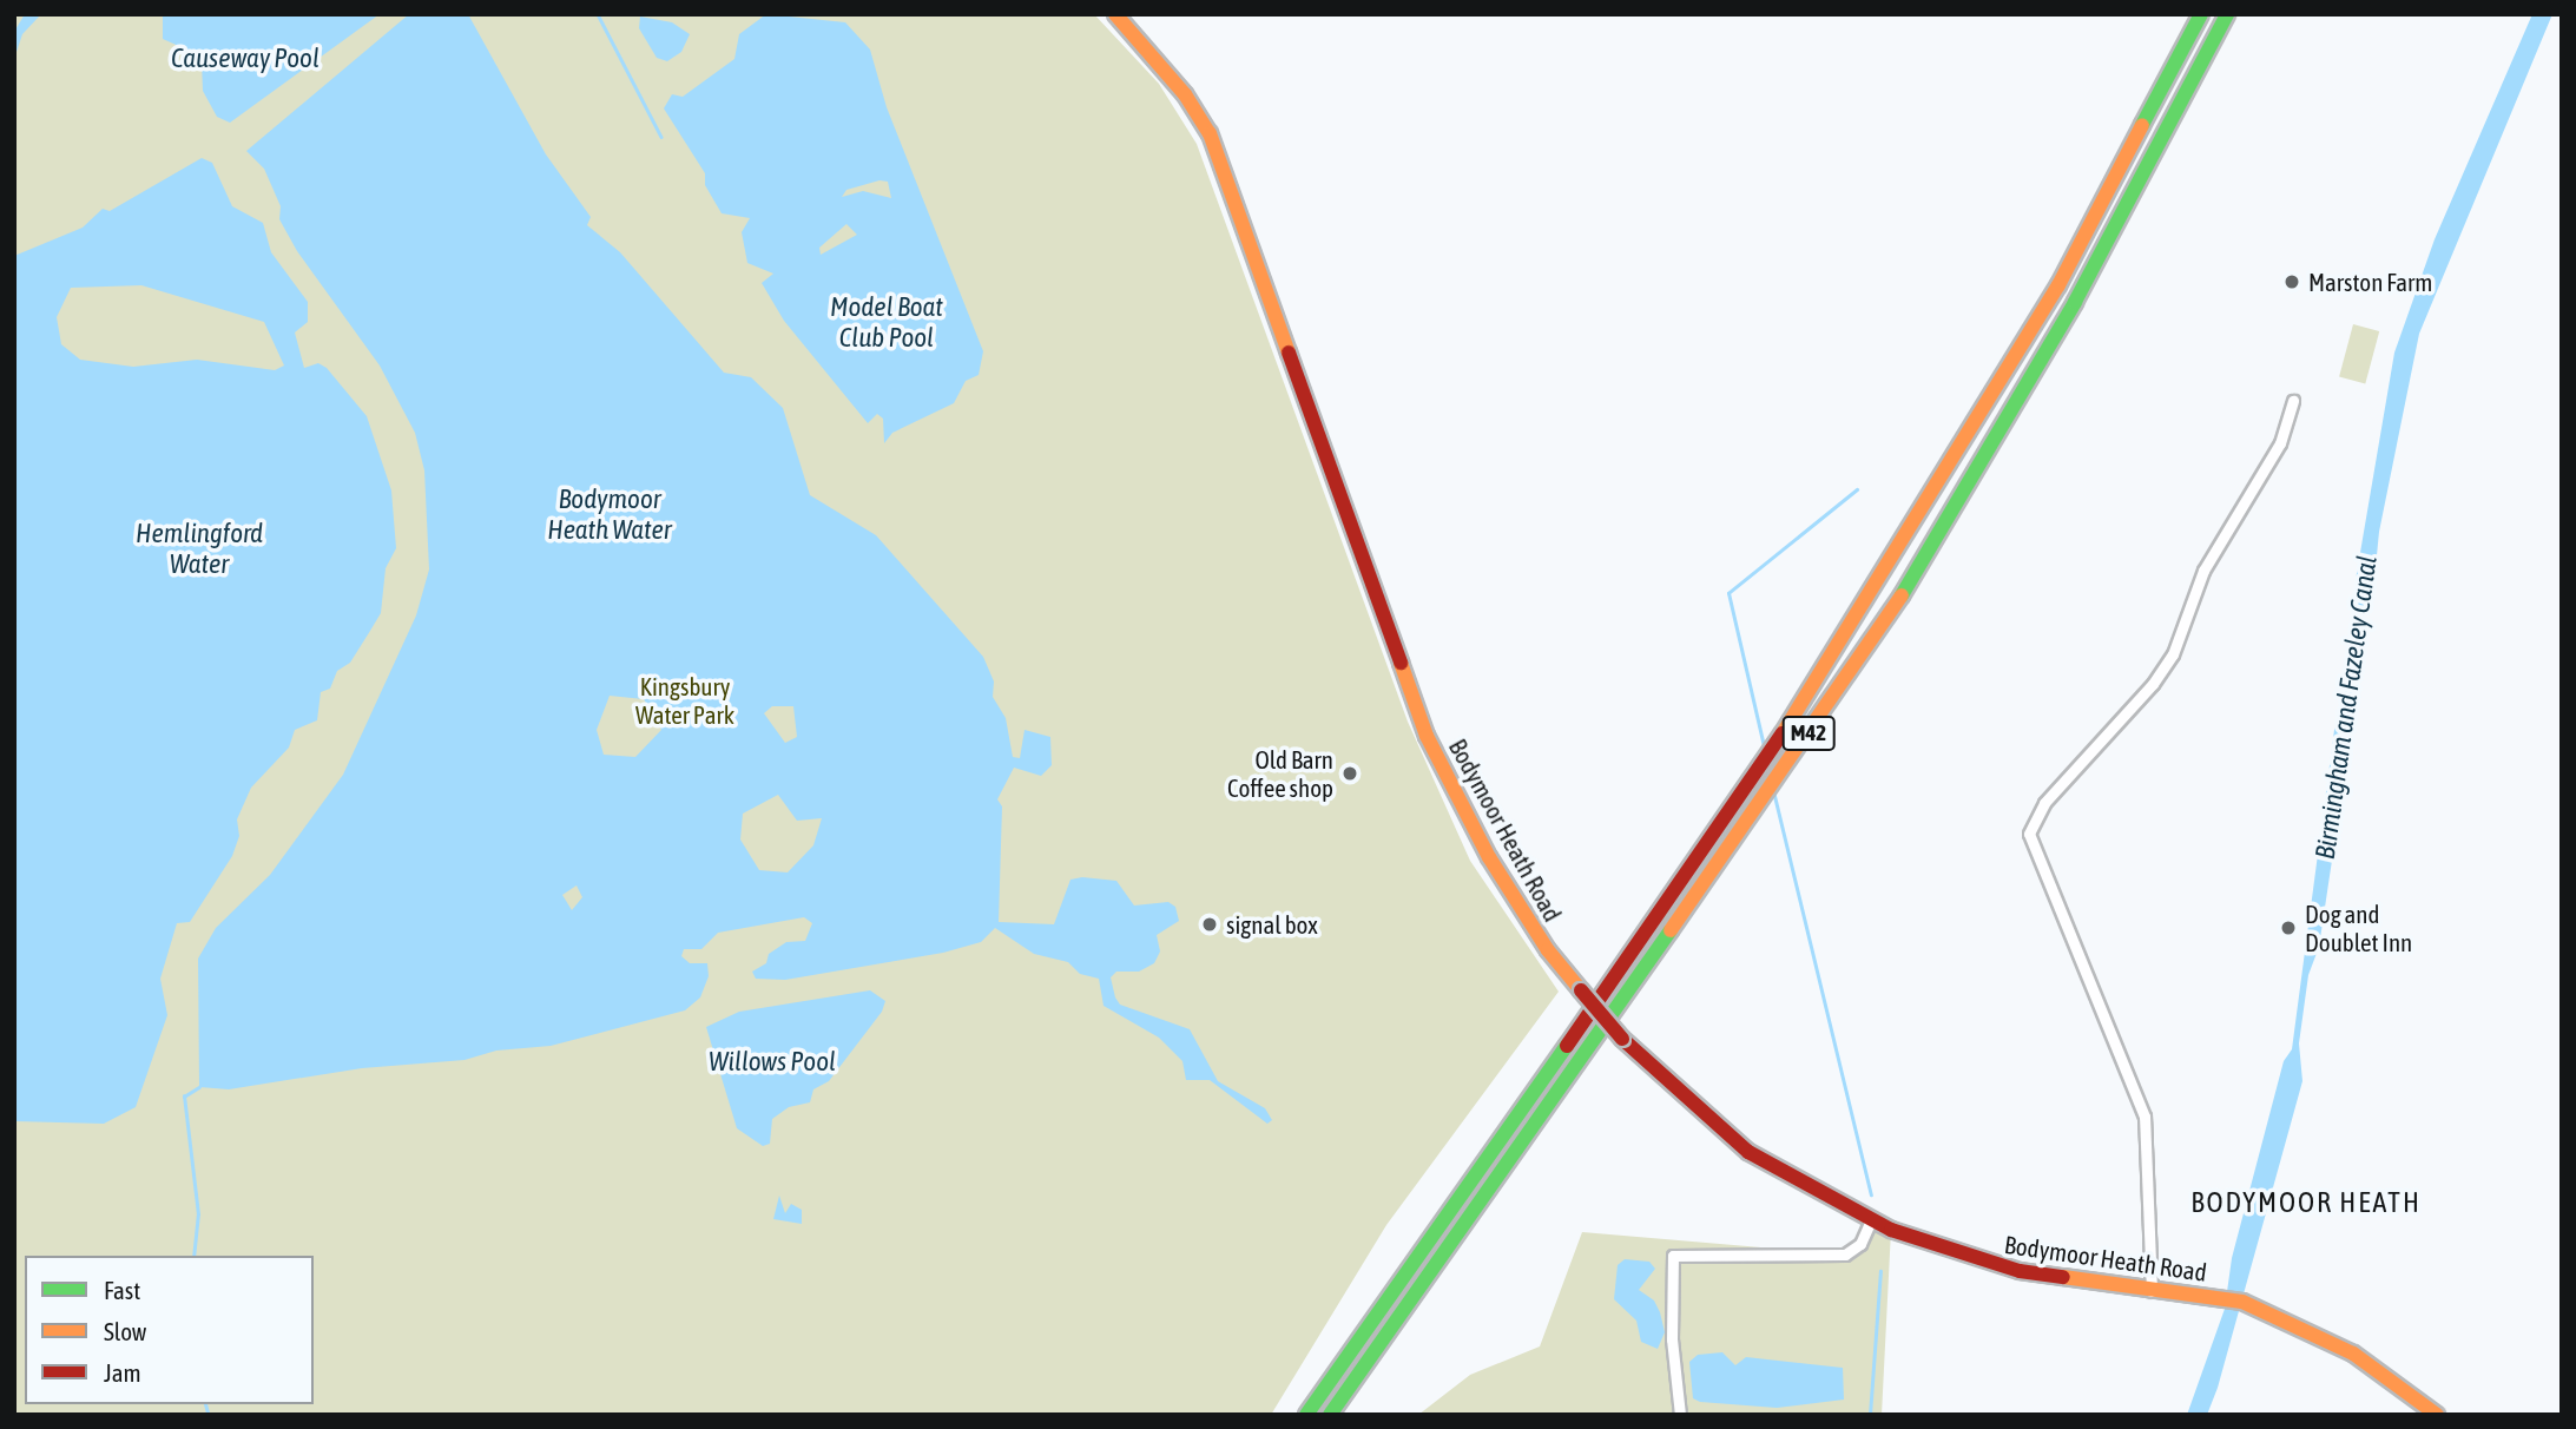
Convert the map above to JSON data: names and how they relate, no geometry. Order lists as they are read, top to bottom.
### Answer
{
  "streets": {
    "main road": ["M42", "Bodymoor Heath Road"]
  },
  "districts": ["BODYMOOR HEATH"],
  "water": [
    "Causeway Pool",
    "Model Boat Club Pool",
    "Bodymoor Heath Water",
    "Hemlingford Water",
    "Birmingham and Fazeley Canal",
    "Willows Pool"
  ],
  "parks": ["Kingsbury Water Park"],
  "places": [
    "Marston Farm",
    "Old Barn Coffee shop",
    "signal box",
    "Dog and Doublet Inn"
  ],
  "legend": ["Fast", "Slow", "Jam"]
}
